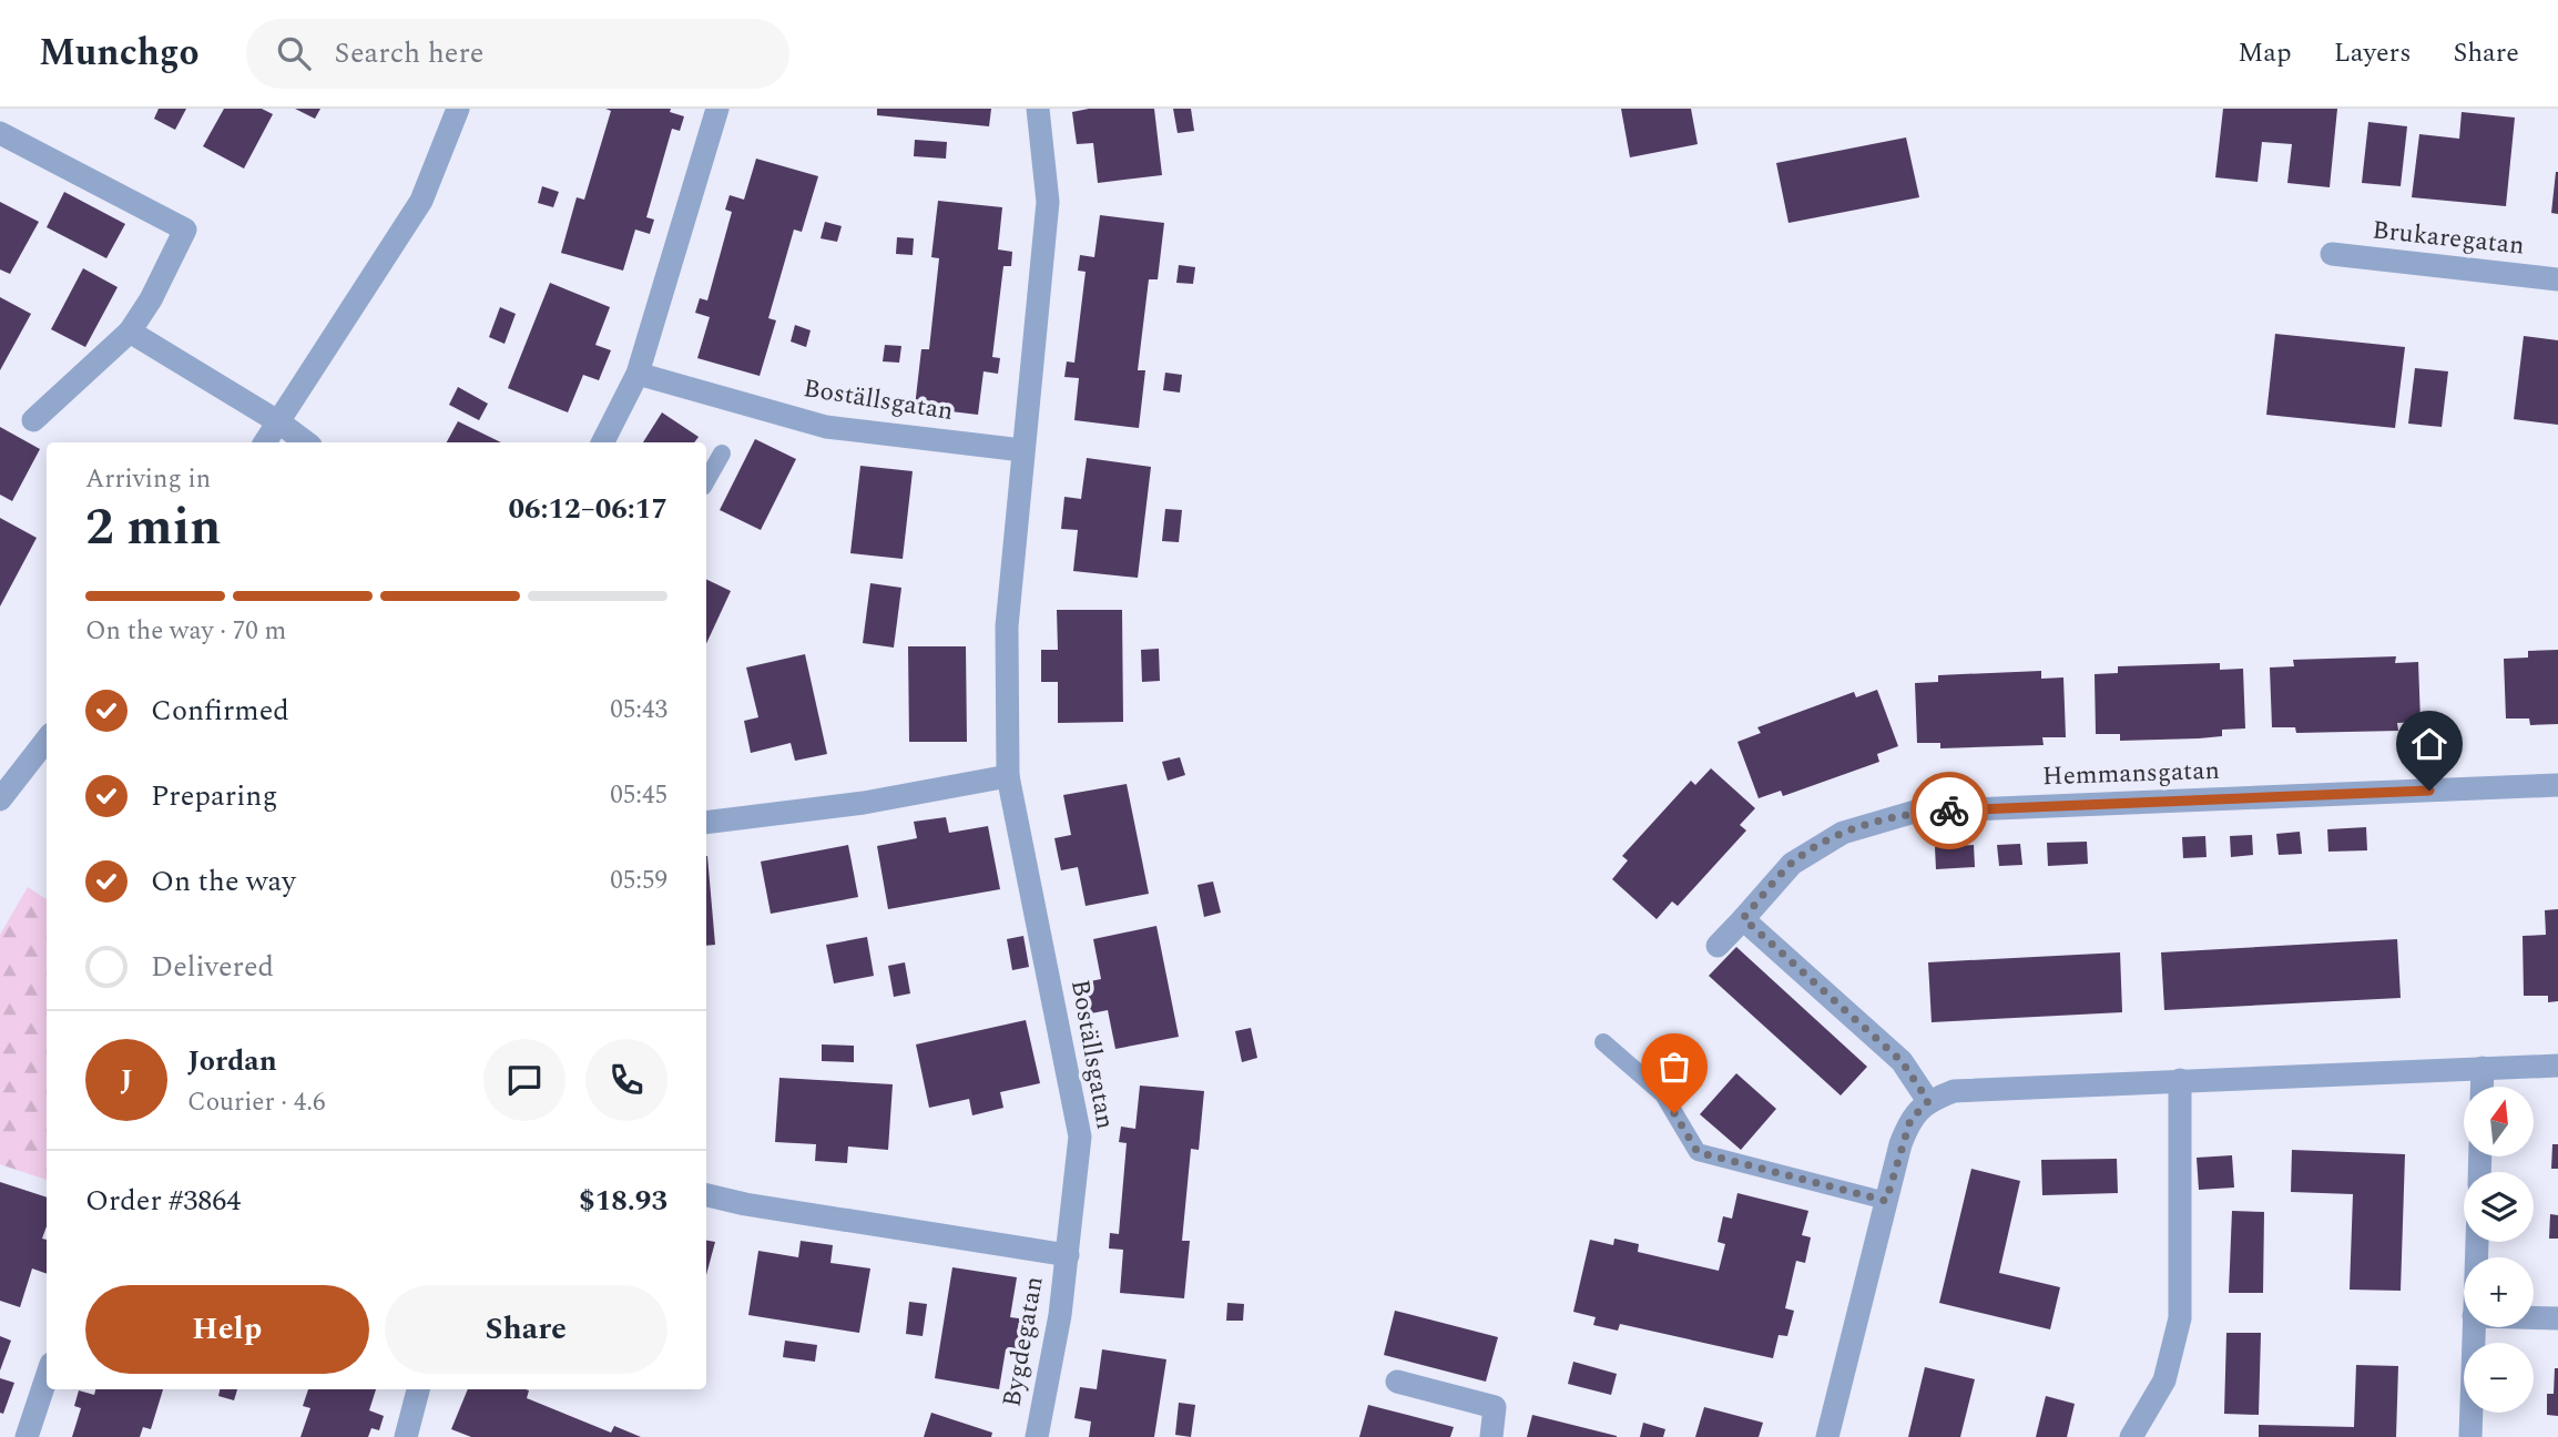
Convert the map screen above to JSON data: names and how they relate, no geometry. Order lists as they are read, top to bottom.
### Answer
{
  "streets": {
    "street": [
      "Brukaregatan",
      "Boställsgatan",
      "Hemmansgatan",
      "Bygdegatan"
    ]
  },
  "crossings": [
    ["Boställsgatan", "Bygdegatan"]
  ],
  "north": "top",
  "page": {
    "header": "Munchgo",
    "search": "Search here",
    "nav": ["Map", "Layers", "Share"],
    "heading": ["2 min", "Arriving in", "06:12–06:17"],
    "panel": [
      "Jordan",
      "Courier · 4.6",
      "Order #3864",
      "$18.93"
    ],
    "bar": "On the way · 70 m",
    "list": [
      ["Confirmed", "05:43"],
      ["Preparing", "05:45"],
      ["On the way", "05:59"],
      "Delivered"
    ],
    "round": "J",
    "map_buttons": ["+", "−"],
    "buttons": ["Help", "Share"]
  }
}
